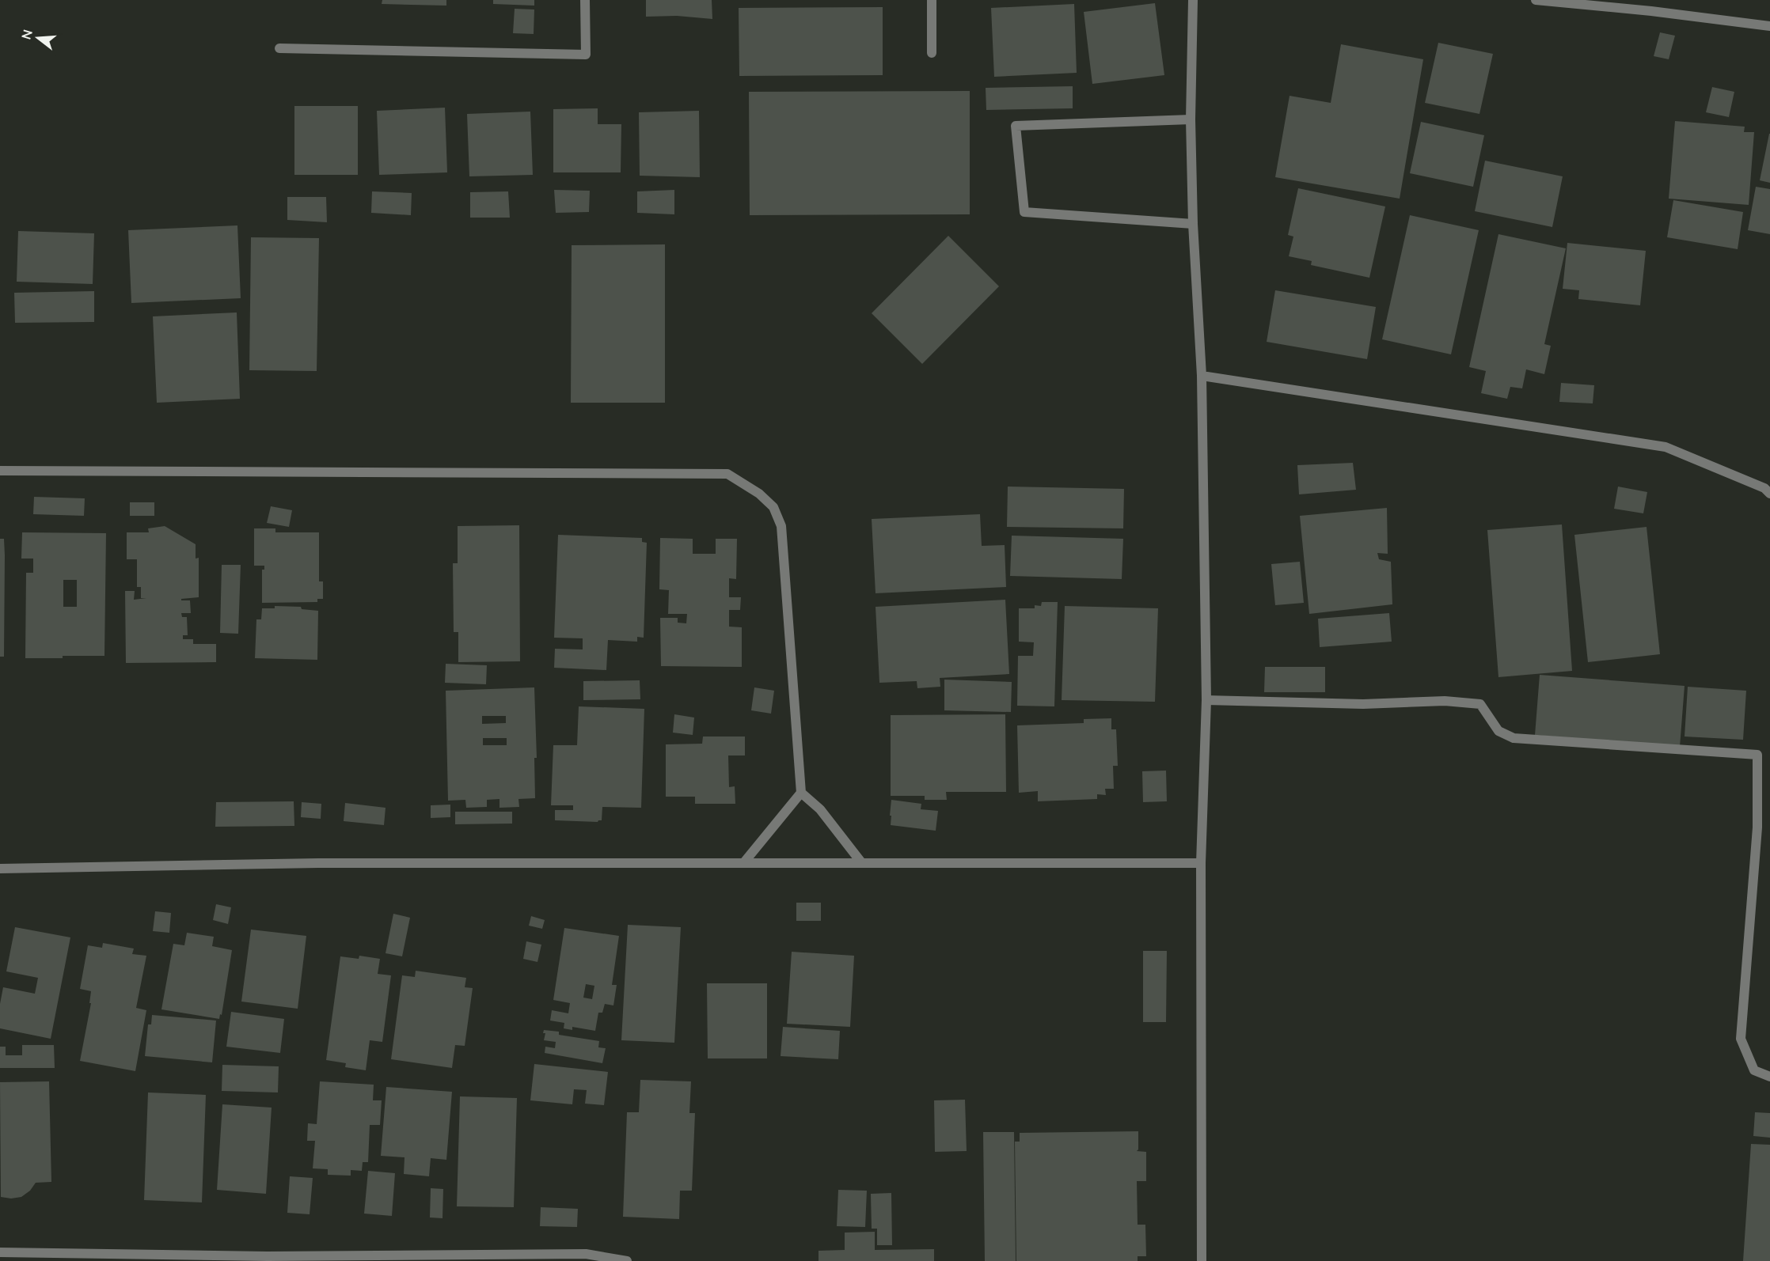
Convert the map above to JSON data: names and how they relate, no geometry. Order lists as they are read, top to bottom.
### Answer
{
  "north": "left"
}
